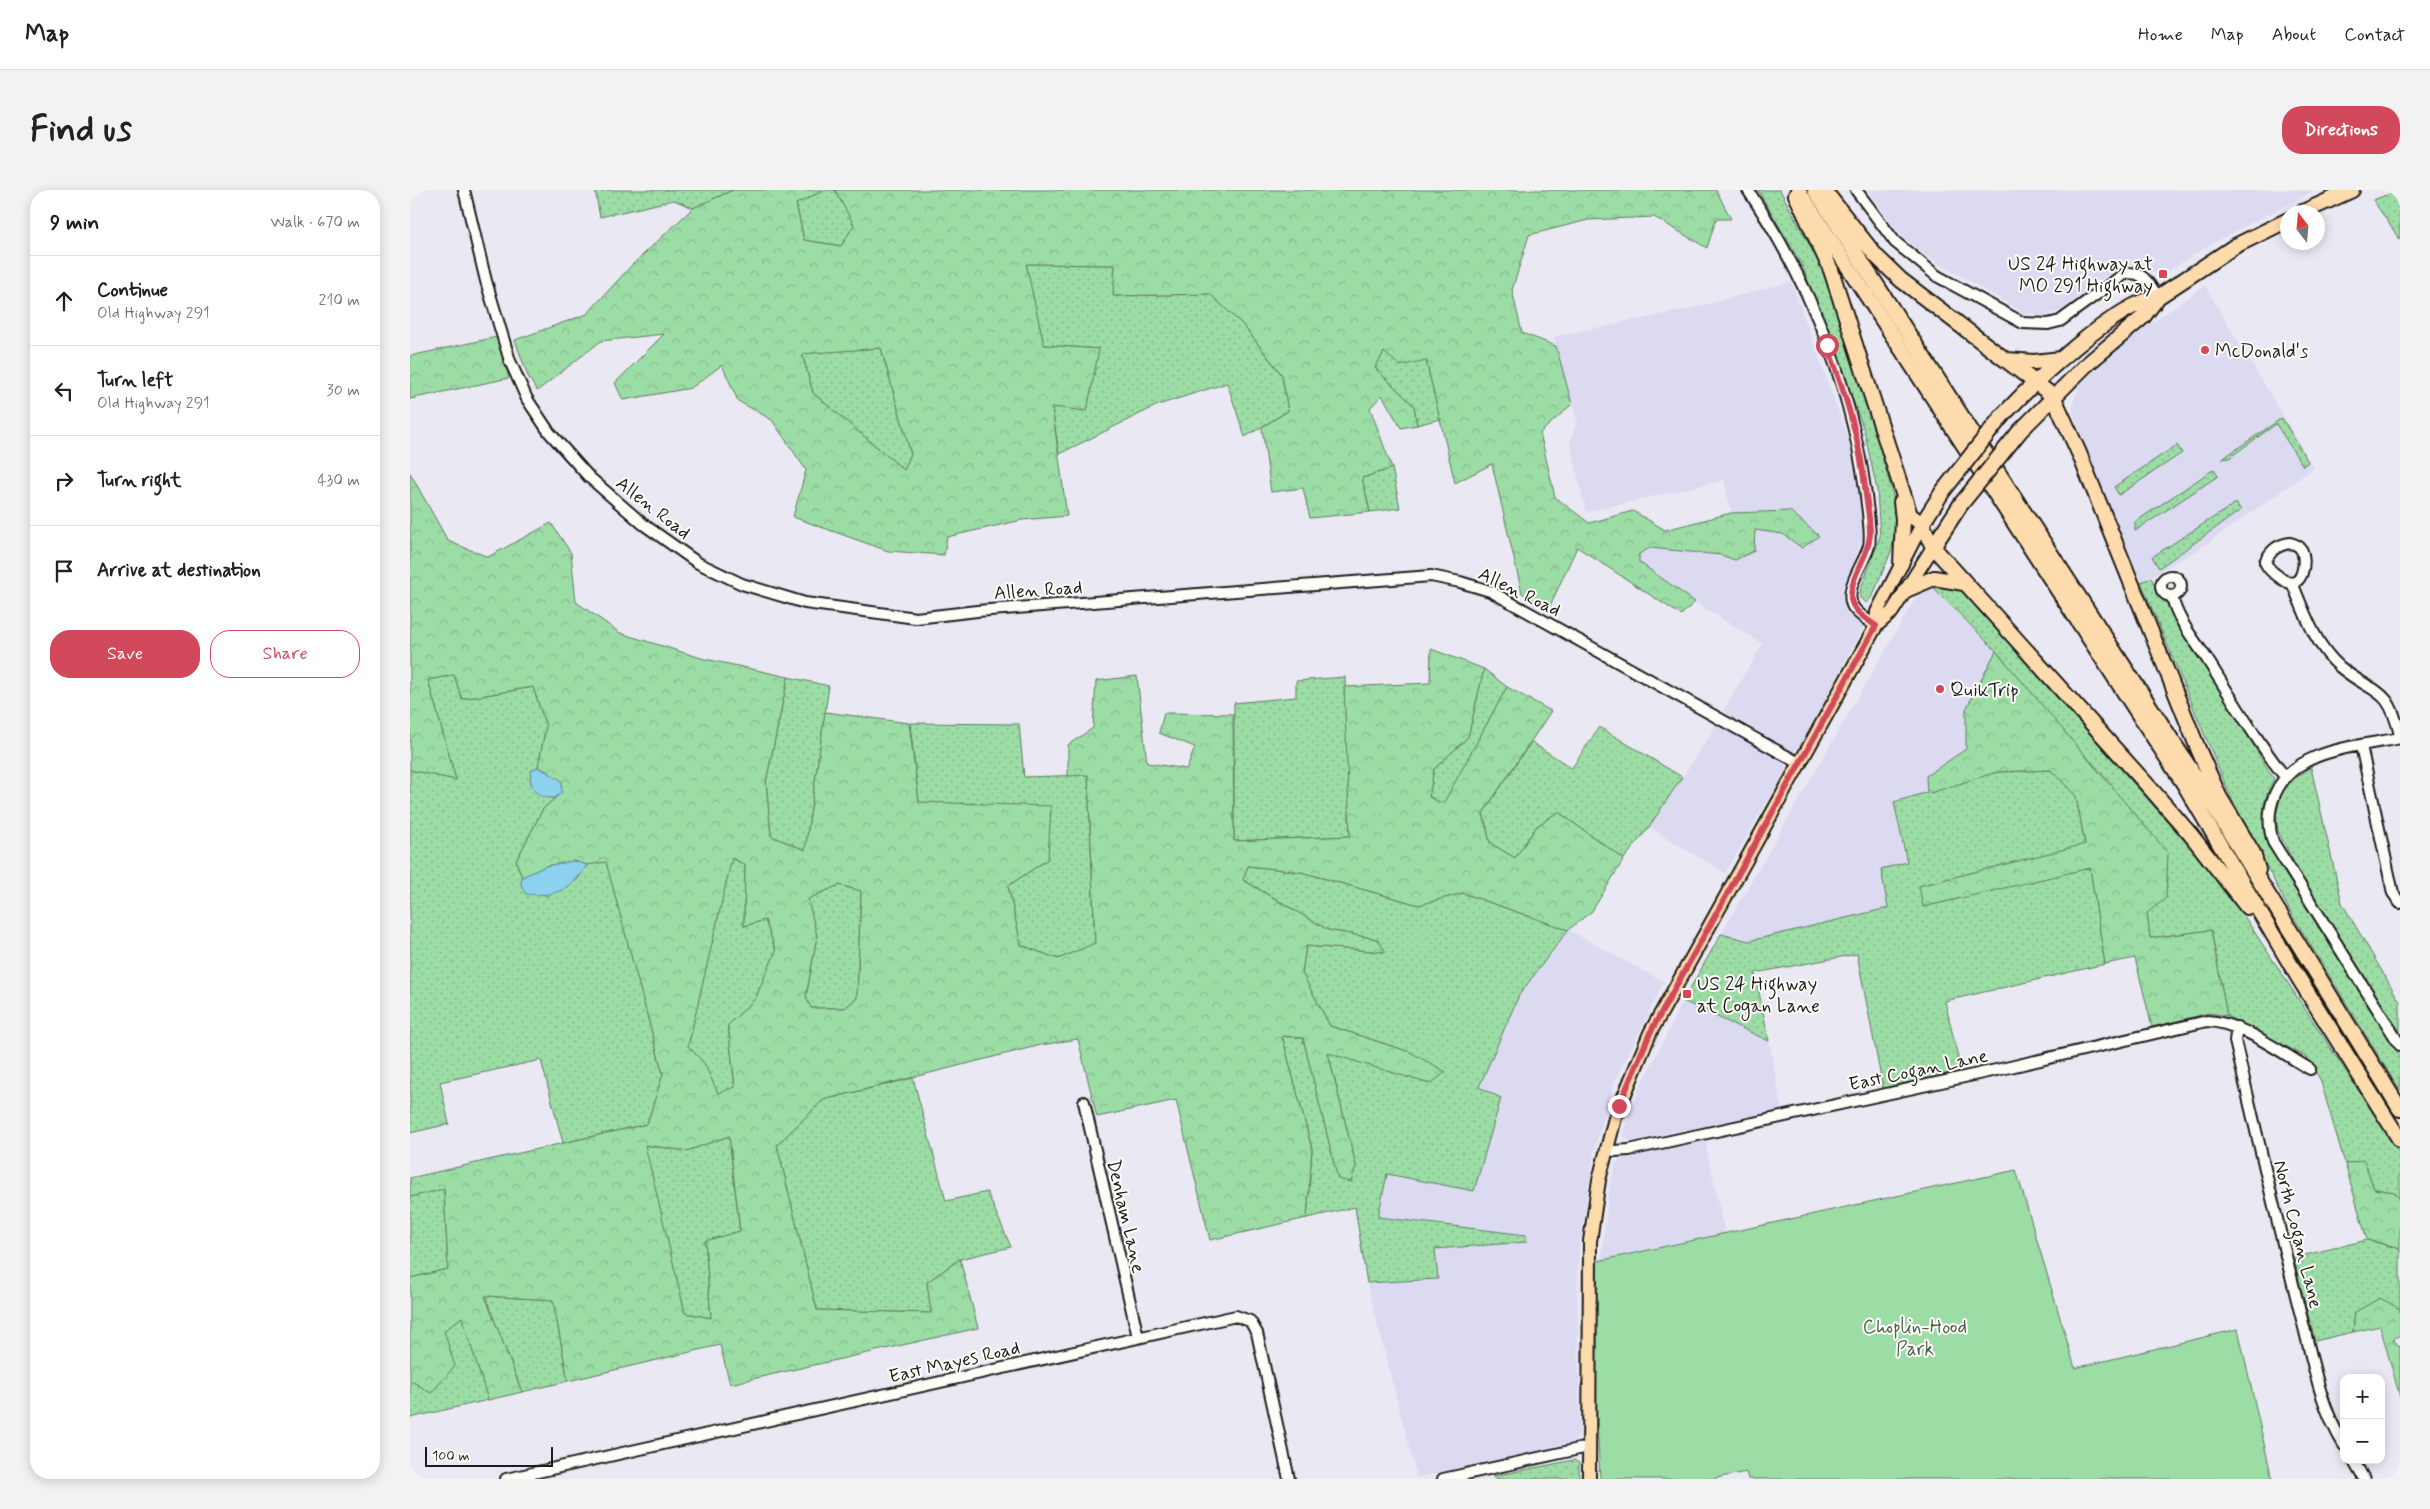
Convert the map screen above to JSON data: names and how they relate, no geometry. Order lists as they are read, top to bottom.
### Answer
{
  "streets": {
    "street": [
      "Allen Road",
      "East Cogan Lane",
      "Denham Lane",
      "North Cogan Lane",
      "East Mayes Road"
    ]
  },
  "crossings": [
    ["East Cogan Lane", "North Cogan Lane"],
    ["Denham Lane", "East Mayes Road"]
  ],
  "parks": ["Choplin-Hood Park"],
  "places": {
    "transit": ["US 24 Highway at MO 291 Highway", "US 24 Highway at Cogan Lane"],
    "other": ["McDonald's", "QuikTrip"]
  },
  "scale_bar": "100 m",
  "north": "top",
  "page": {
    "header": "Map",
    "nav": [
      "Home",
      "Map",
      "About",
      "Contact"
    ],
    "buttons": [
      "Directions",
      ["Save", "Share"]
    ],
    "title": "Find us",
    "heading": ["9 min", "Walk · 670 m"],
    "list": [
      ["Continue", "Old Highway 291", "210 m"],
      ["Turn left", "Old Highway 291", "30 m"],
      ["Turn right", "430 m"],
      "Arrive at destination"
    ],
    "map_buttons": ["+", "−"],
    "scale": "100 m"
  }
}
